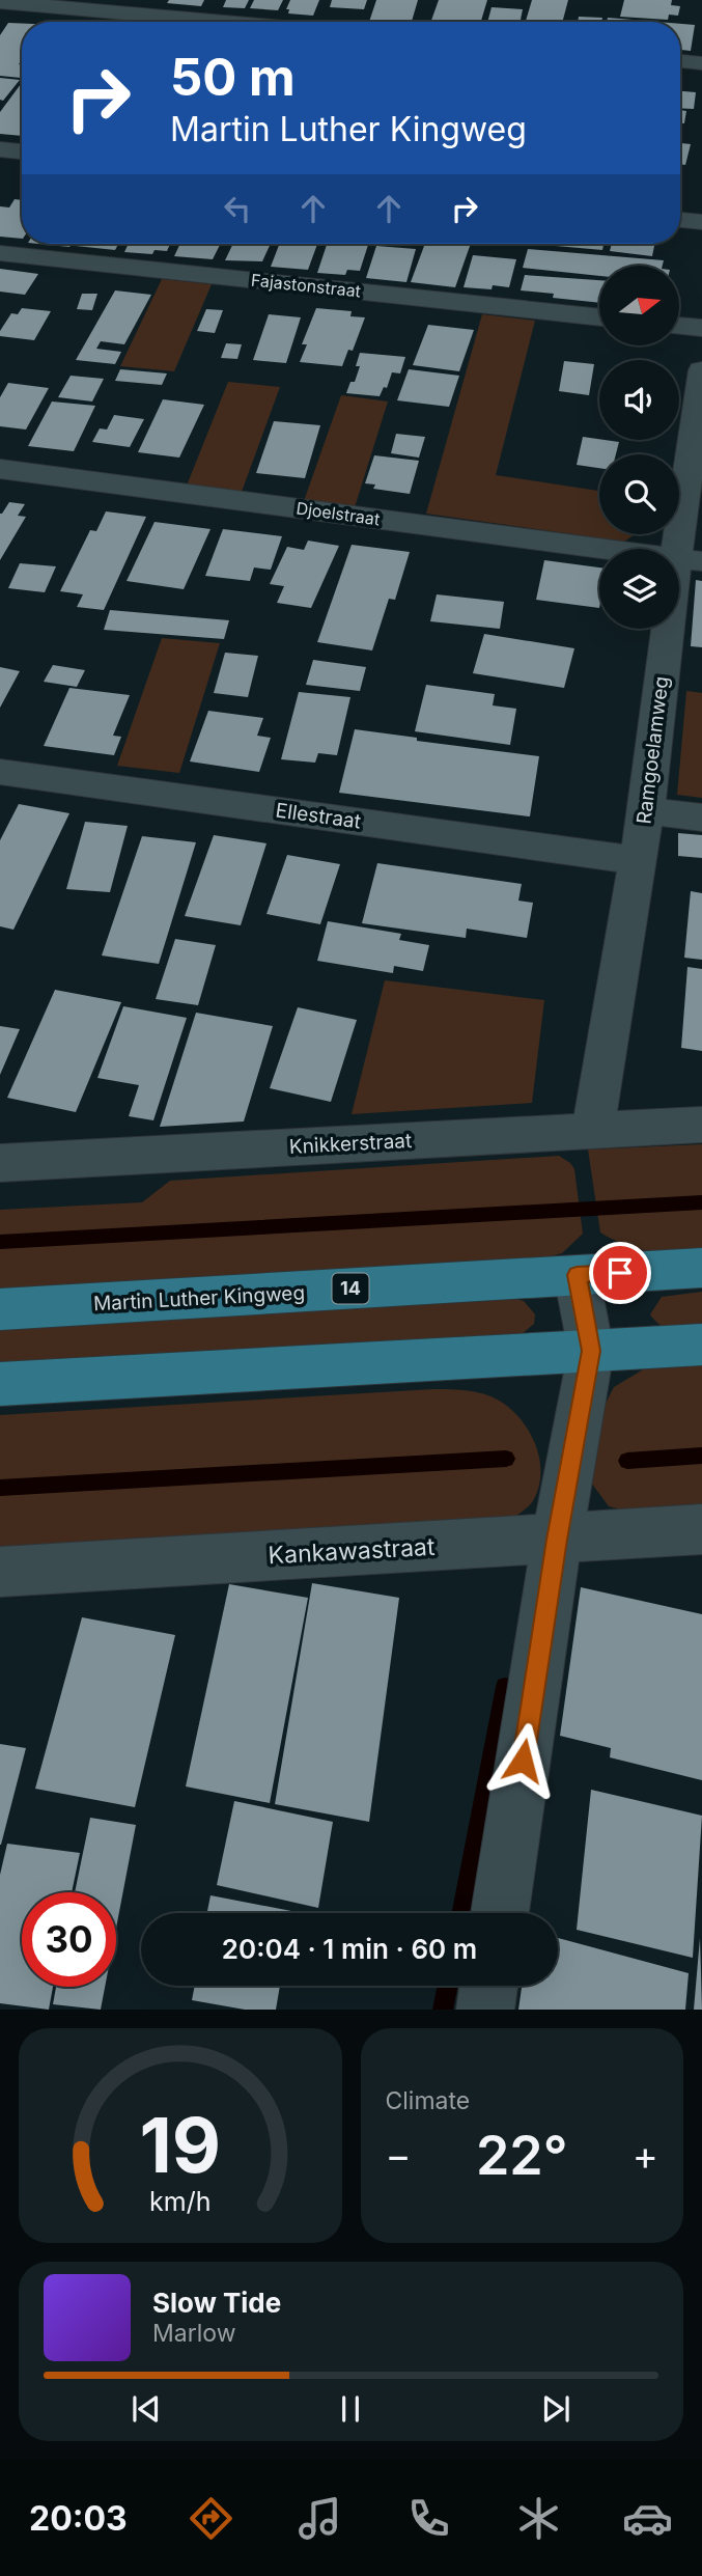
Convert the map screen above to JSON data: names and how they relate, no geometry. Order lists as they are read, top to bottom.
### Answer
{
  "streets": {
    "main road": ["14", "Martin Luther Kingweg"],
    "street": [
      "Fajastonstraat",
      "Djoelstraat",
      "Ramgoelamweg",
      "Ellestraat",
      "Knikkerstraat",
      "Kankawastraat"
    ]
  },
  "crossings": [
    ["Djoelstraat", "Ramgoelamweg"],
    ["Ramgoelamweg", "Ellestraat"],
    ["Ramgoelamweg", "Knikkerstraat"]
  ],
  "north": "right",
  "page": {
    "turn": ["50 m", "Martin Luther Kingweg"],
    "limit": "30",
    "trip": "20:04 · 1 min · 60 m",
    "tile": "Climate",
    "heat": ["−", "22°", "+"],
    "song": ["Slow Tide", "Marlow"],
    "tabs": "20:03",
    "gauge": ["19", "km/h"]
  }
}
